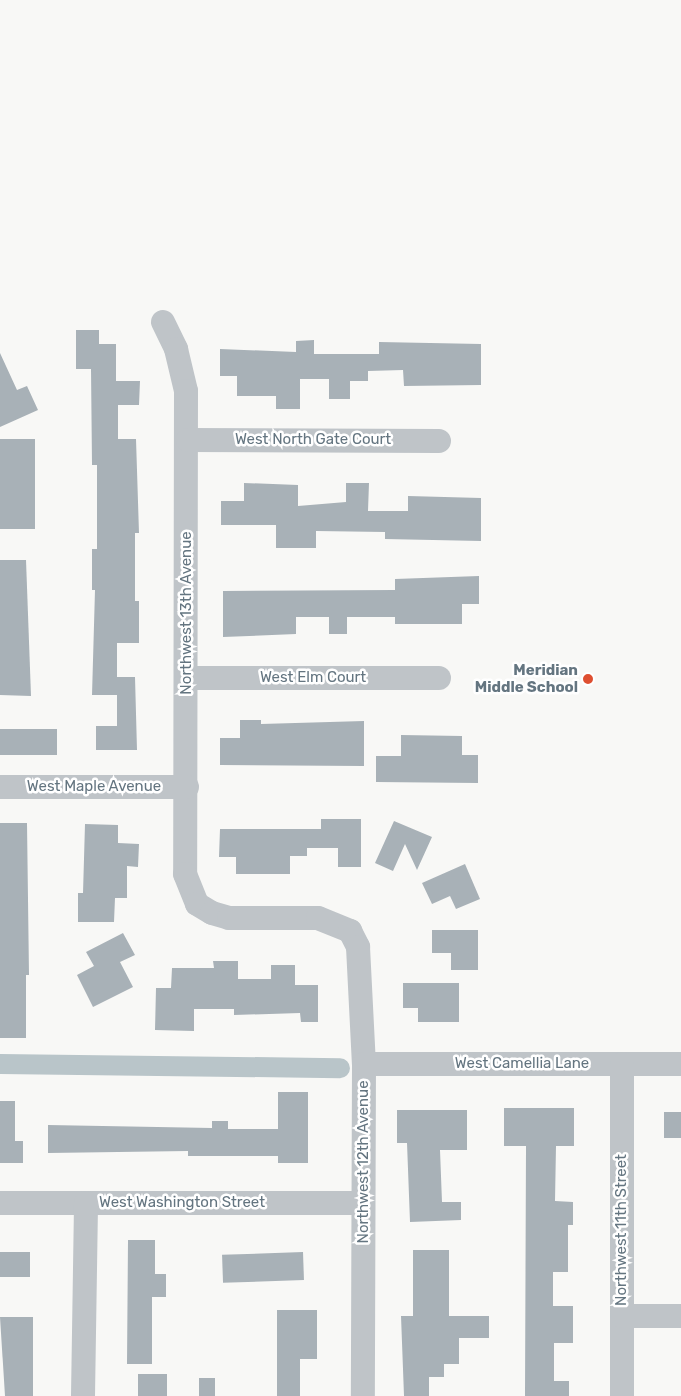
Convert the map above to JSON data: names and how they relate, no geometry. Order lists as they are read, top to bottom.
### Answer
{
  "streets": {
    "street": [
      "West North Gate Court",
      "Northwest 13th Avenue",
      "West Elm Court",
      "West Maple Avenue",
      "West Camellia Lane",
      "Northwest 12th Avenue",
      "West Washington Street",
      "Northwest 11th Street"
    ]
  },
  "crossings": [
    ["West North Gate Court", "Northwest 13th Avenue"],
    ["Northwest 13th Avenue", "West Elm Court"],
    ["Northwest 13th Avenue", "West Maple Avenue"],
    ["Northwest 13th Avenue", "Northwest 12th Avenue"],
    ["West Camellia Lane", "Northwest 12th Avenue"],
    ["West Camellia Lane", "Northwest 11th Street"],
    ["Northwest 12th Avenue", "West Washington Street"]
  ],
  "places": ["Meridian Middle School"]
}
